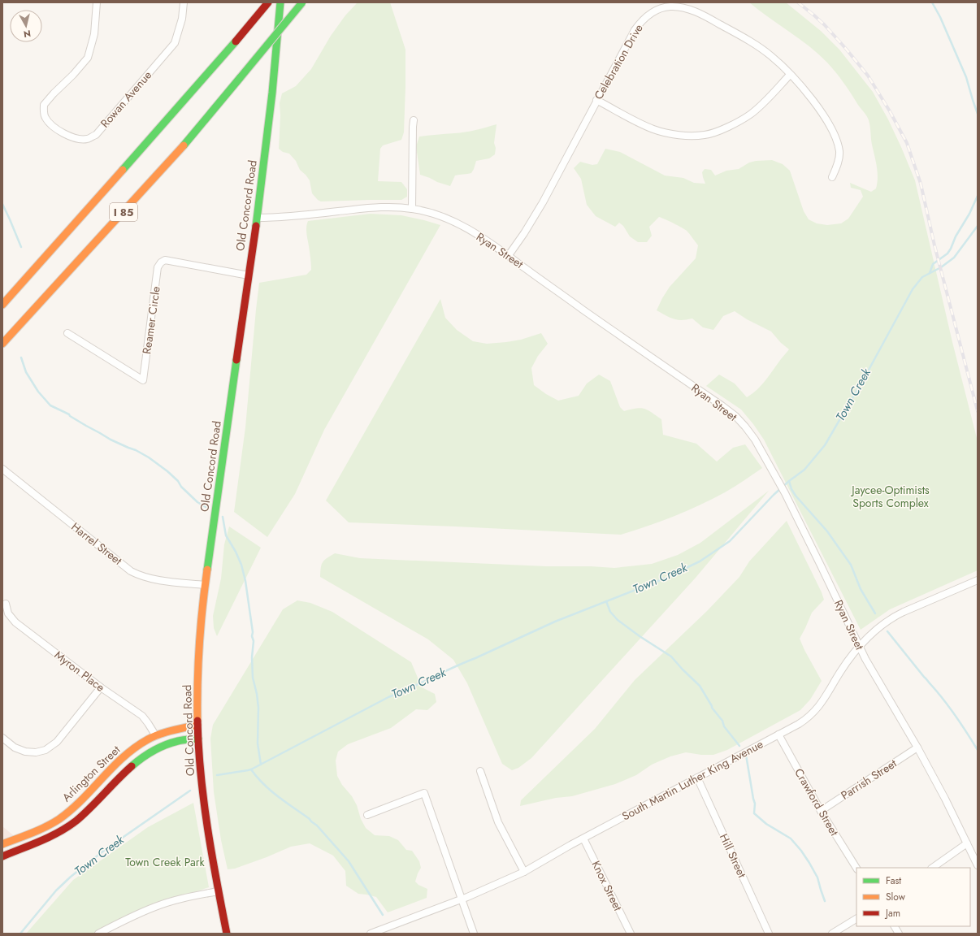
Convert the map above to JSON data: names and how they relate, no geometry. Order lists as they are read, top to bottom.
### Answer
{
  "streets": {
    "main road": ["Old Concord Road", "I 85", "Arlington Street"],
    "street": [
      "Celebration Drive",
      "Rowan Avenue",
      "Ryan Street",
      "Reamer Circle",
      "Harrel Street",
      "Myron Place",
      "Parrish Street",
      "South Martin Luther King Avenue",
      "Crawford Street",
      "Hill Street",
      "Knox Street"
    ]
  },
  "crossings": [
    ["Celebration Drive", "Ryan Street"],
    ["Old Concord Road", "Ryan Street"],
    ["Old Concord Road", "Reamer Circle"],
    ["Old Concord Road", "Harrel Street"],
    ["Old Concord Road", "Arlington Street"],
    ["Ryan Street", "Parrish Street"],
    ["Ryan Street", "South Martin Luther King Avenue"],
    ["Myron Place", "Arlington Street"],
    ["Parrish Street", "Crawford Street"],
    ["South Martin Luther King Avenue", "Crawford Street"],
    ["South Martin Luther King Avenue", "Hill Street"],
    ["South Martin Luther King Avenue", "Knox Street"]
  ],
  "water": ["Town Creek"],
  "parks": ["Jaycee-Optimists Sports Complex", "Town Creek Park"],
  "legend": ["Fast", "Slow", "Jam"],
  "north": "bottom"
}
